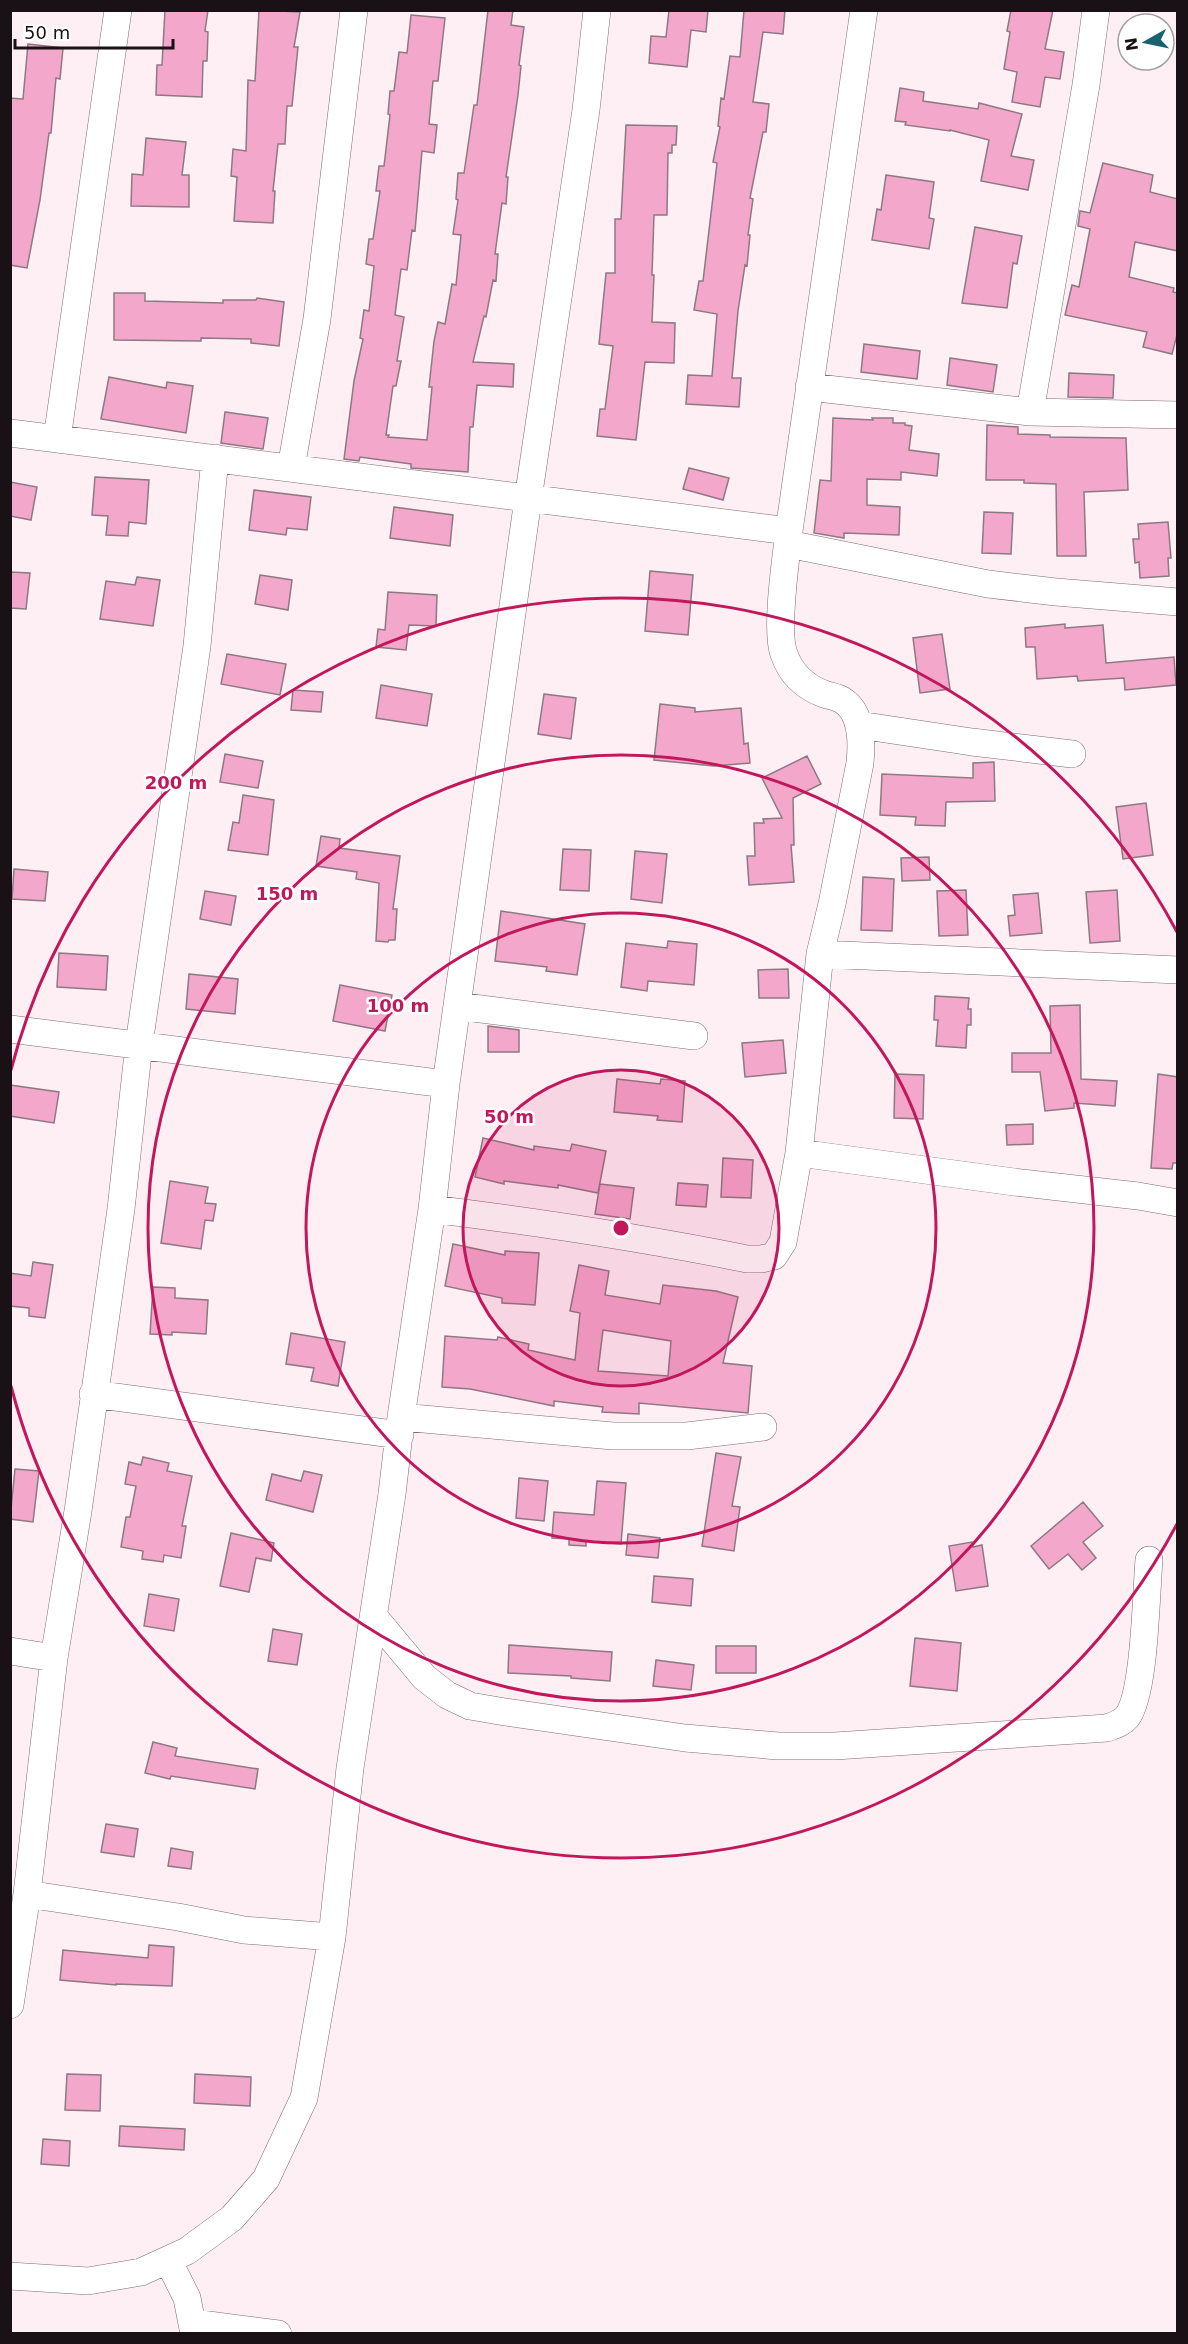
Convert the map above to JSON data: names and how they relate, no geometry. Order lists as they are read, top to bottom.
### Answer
{
  "scale_bar": "50 m",
  "north": "left",
  "rings": [
    "200 m",
    "150 m",
    "100 m",
    "50 m"
  ]
}
